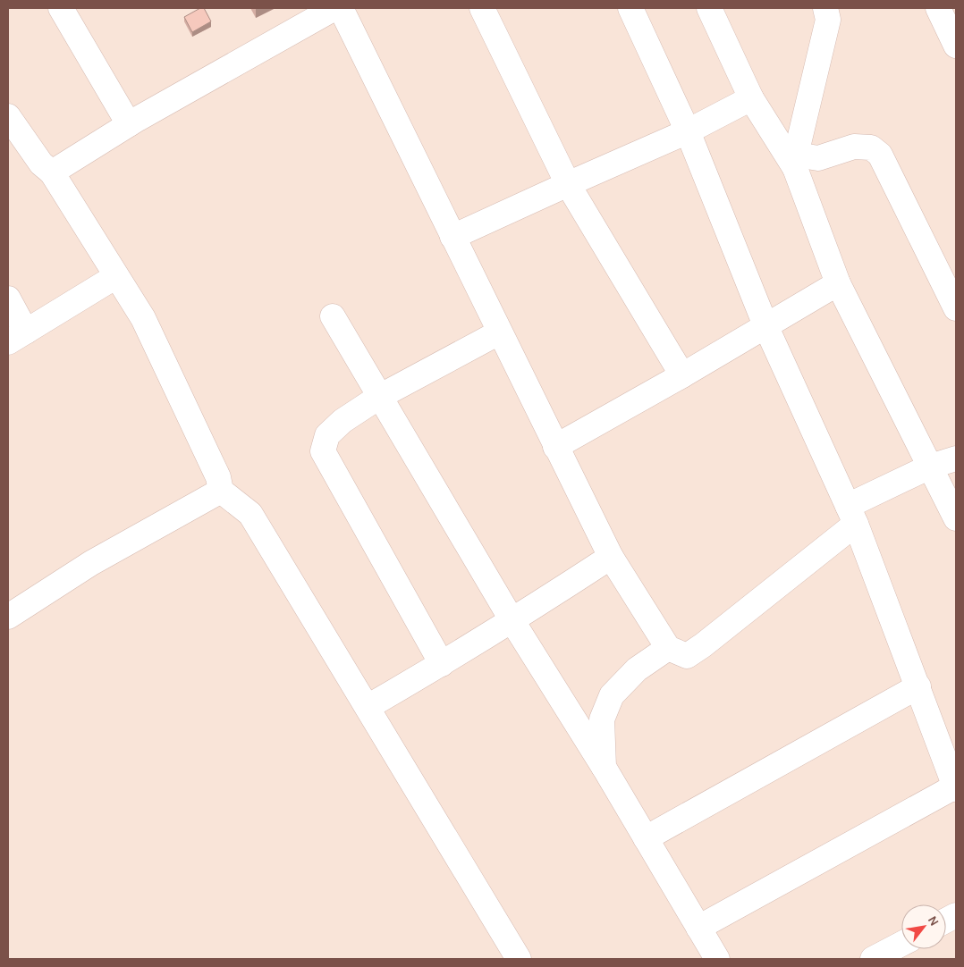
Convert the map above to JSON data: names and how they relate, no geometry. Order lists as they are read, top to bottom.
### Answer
{
  "north": "top right"
}
